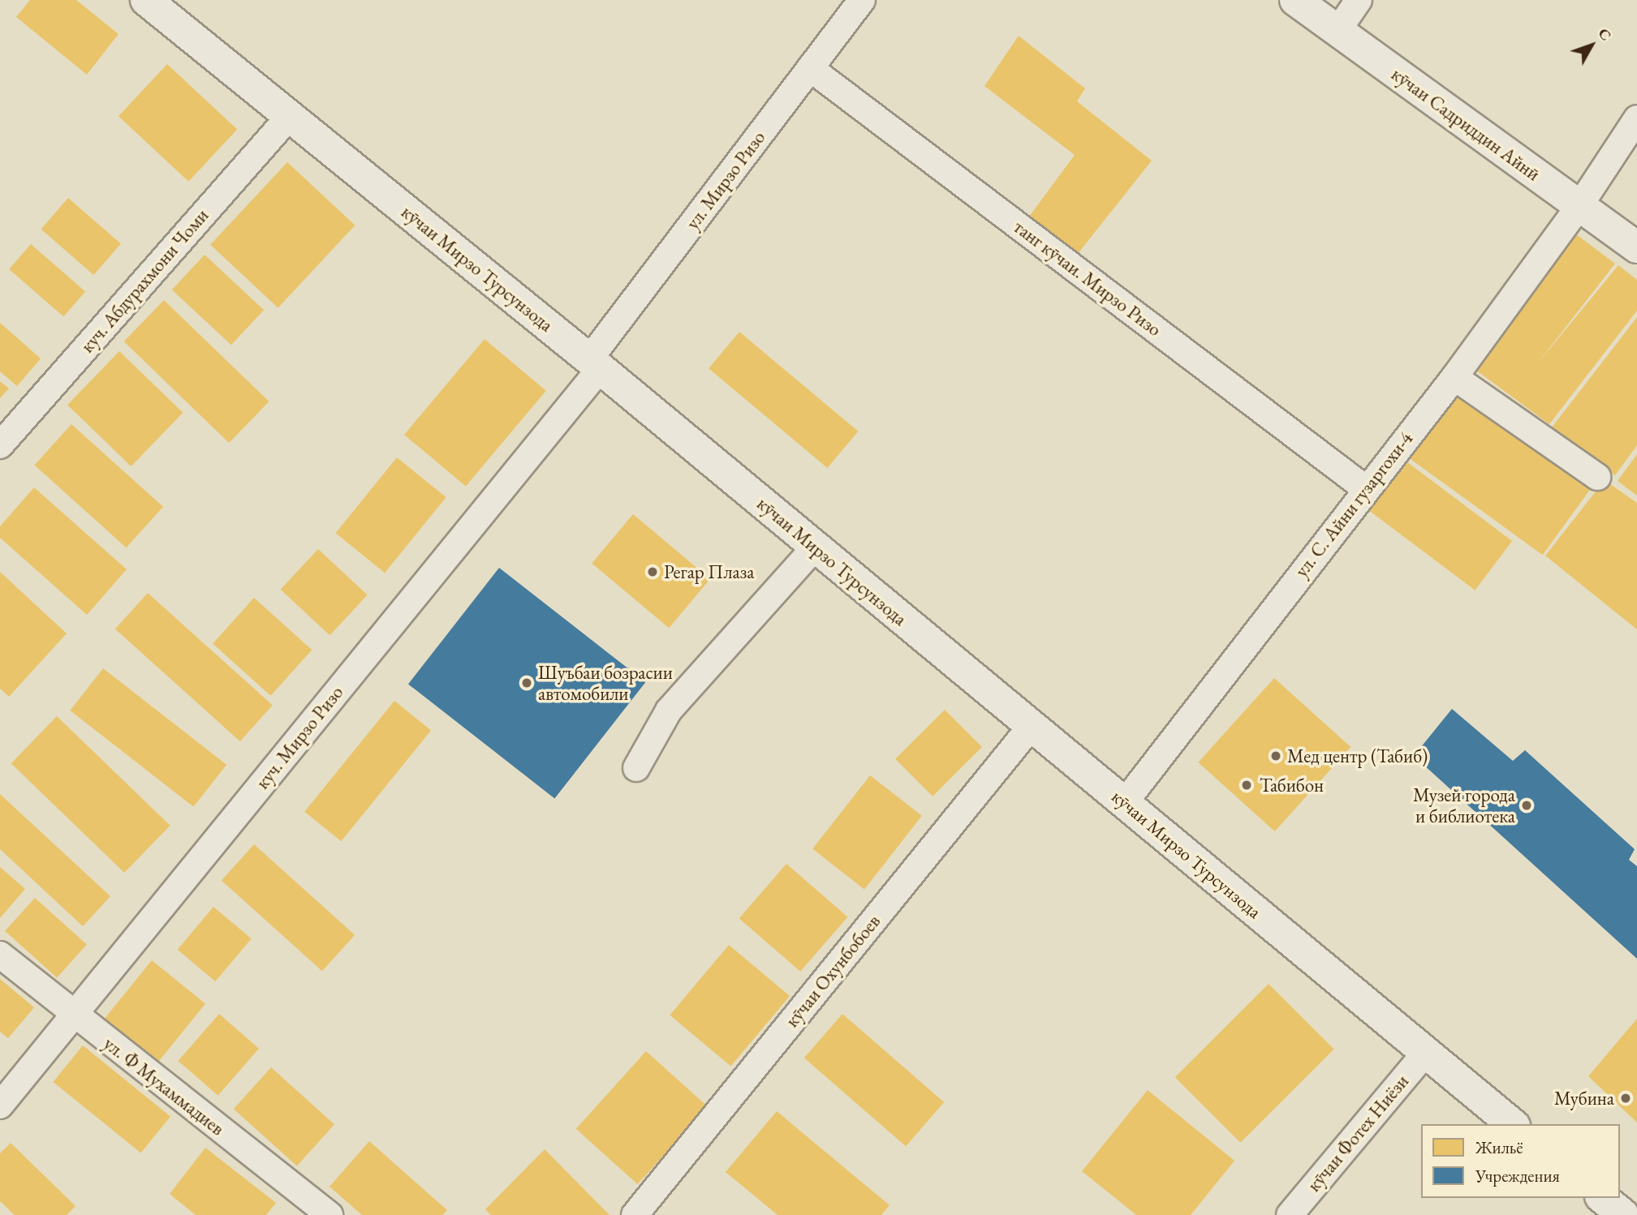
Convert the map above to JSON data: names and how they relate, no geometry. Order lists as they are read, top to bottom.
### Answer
{
  "streets": {
    "main road": ["кӯчаи Садриддин Айнӣ", "кӯчаи Мирзо Турсунзода"],
    "street": [
      "ул. Мирзо Ризо",
      "танг кӯчаи. Мирзо Ризо",
      "куч. Абдурахмони Чоми",
      "ул. С. Айни гузаргохи-4",
      "куч. Мирзо Ризо",
      "кӯчаи Охунбобоев",
      "ул. Ф Мухаммадиев",
      "кӯчаи Фотех Ниёзи"
    ]
  },
  "crossings": [
    ["кӯчаи Садриддин Айнӣ", "ул. С. Айни гузаргохи-4"],
    ["ул. Мирзо Ризо", "кӯчаи Мирзо Турсунзода"],
    ["ул. Мирзо Ризо", "танг кӯчаи. Мирзо Ризо"],
    ["ул. Мирзо Ризо", "куч. Мирзо Ризо"],
    ["кӯчаи Мирзо Турсунзода", "куч. Абдурахмони Чоми"],
    ["кӯчаи Мирзо Турсунзода", "ул. С. Айни гузаргохи-4"],
    ["кӯчаи Мирзо Турсунзода", "куч. Мирзо Ризо"],
    ["кӯчаи Мирзо Турсунзода", "кӯчаи Охунбобоев"],
    ["кӯчаи Мирзо Турсунзода", "кӯчаи Фотех Ниёзи"],
    ["танг кӯчаи. Мирзо Ризо", "ул. С. Айни гузаргохи-4"],
    ["куч. Мирзо Ризо", "ул. Ф Мухаммадиев"]
  ],
  "places": [
    "Регар Плаза",
    "Шуъбаи бозрасии автомобили",
    "Мед центр (Табиб)",
    "Табибон",
    "Музей города и библиотека",
    "Мубина"
  ],
  "legend": ["Жильё", "Учреждения"],
  "north": "top right"
}
